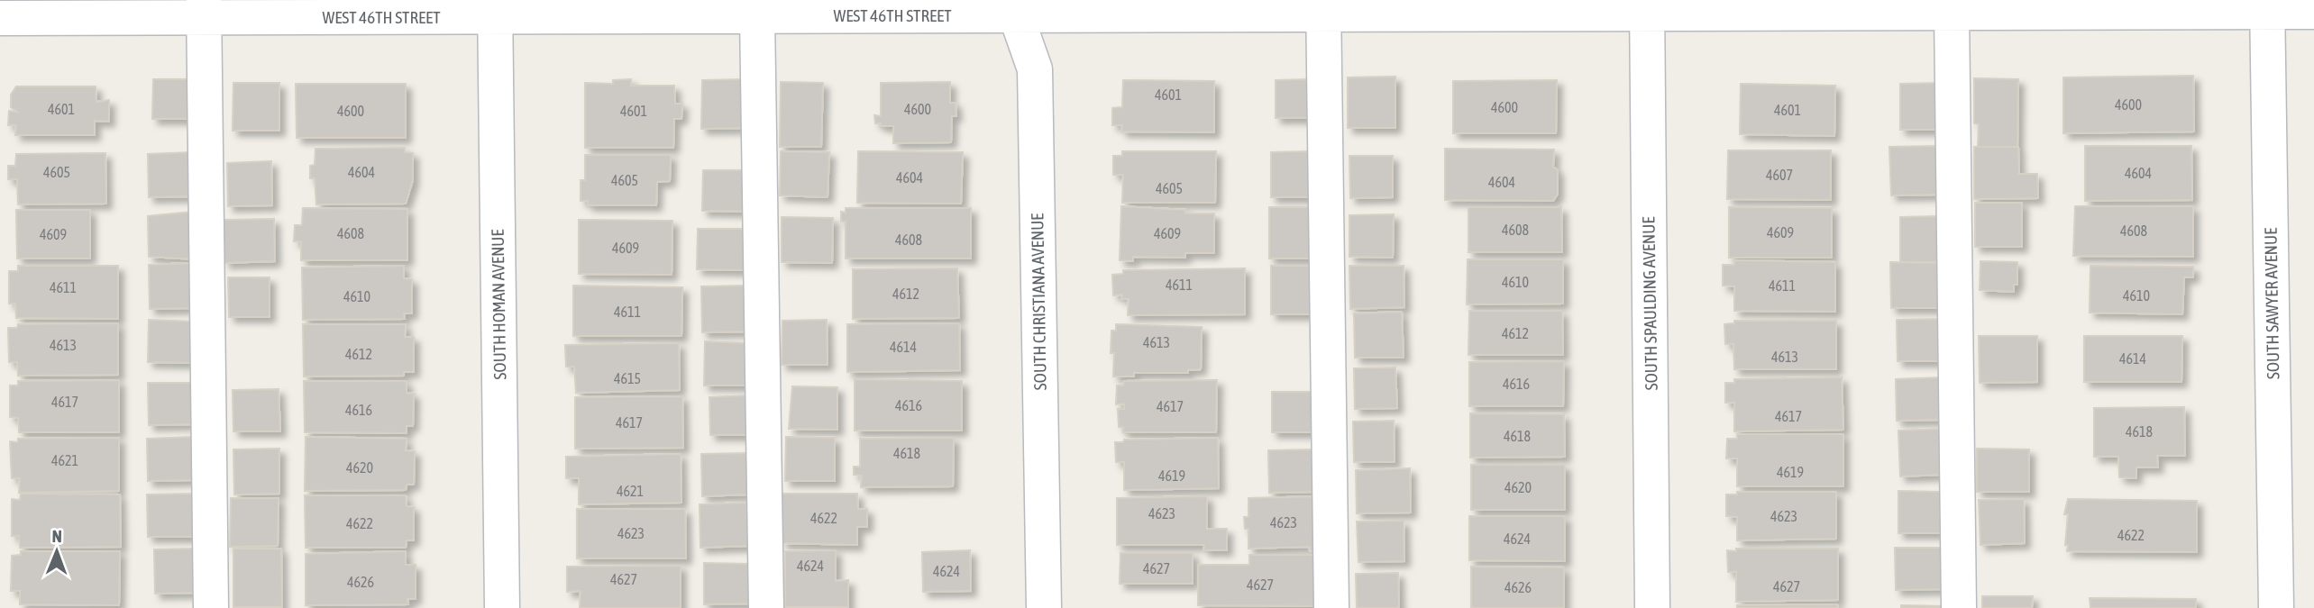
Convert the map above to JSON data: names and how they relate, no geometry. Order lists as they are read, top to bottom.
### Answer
{
  "streets": {
    "street": [
      "WEST 46TH STREET",
      "SOUTH CHRISTIANA AVENUE",
      "SOUTH SPAULDING AVENUE",
      "SOUTH SAWYER AVENUE",
      "SOUTH HOMAN AVENUE"
    ]
  },
  "crossings": [
    ["WEST 46TH STREET", "SOUTH CHRISTIANA AVENUE"],
    ["WEST 46TH STREET", "SOUTH SPAULDING AVENUE"],
    ["WEST 46TH STREET", "SOUTH SAWYER AVENUE"],
    ["WEST 46TH STREET", "SOUTH HOMAN AVENUE"]
  ],
  "house_numbers": [
    "4601",
    "4600",
    "4600",
    "4601",
    "4600",
    "4601",
    "4600",
    "4601",
    "4605",
    "4604",
    "4604",
    "4607",
    "4604",
    "4605",
    "4604",
    "4605",
    "4608",
    "4608",
    "4609",
    "4608",
    "4609",
    "4609",
    "4608",
    "4609",
    "4610",
    "4611",
    "4611",
    "4611",
    "4612",
    "4610",
    "4610",
    "4611",
    "4612",
    "4613",
    "4613",
    "4614",
    "4612",
    "4613",
    "4614",
    "4615",
    "4616",
    "4617",
    "4616",
    "4617",
    "4616",
    "4617",
    "4617",
    "4618",
    "4618",
    "4618",
    "4621",
    "4620",
    "4619",
    "4619",
    "4620",
    "4621",
    "4623",
    "4623",
    "4622",
    "4623",
    "4622",
    "4623",
    "4622",
    "4624",
    "4624",
    "4627",
    "4624",
    "4627",
    "4626",
    "4627",
    "4627",
    "4626"
  ],
  "north": "top"
}
